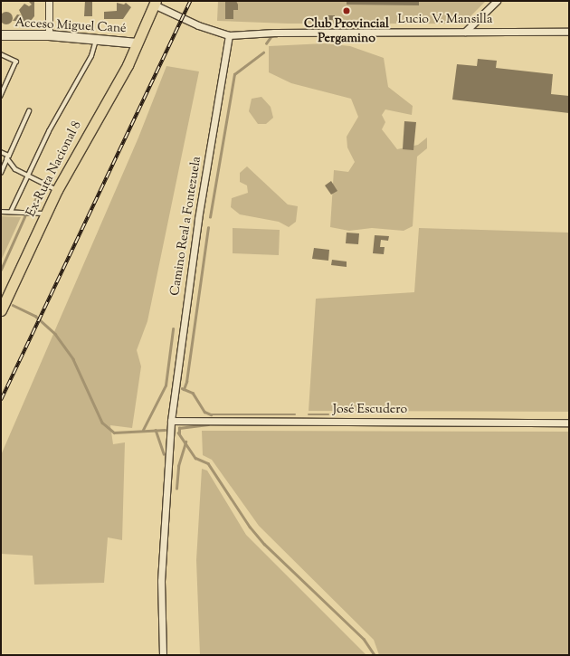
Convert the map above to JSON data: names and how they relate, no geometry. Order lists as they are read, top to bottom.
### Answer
{
  "streets": {
    "main road": ["Acceso Miguel Cané", "Ex-Ruta Nacional 8"],
    "street": ["Lucio V. Mansilla", "Camino Real a Fontezuela", "José Escudero"]
  },
  "crossings": [
    ["Lucio V. Mansilla", "Ex-Ruta Nacional 8"],
    ["Lucio V. Mansilla", "Camino Real a Fontezuela"],
    ["Acceso Miguel Cané", "Ex-Ruta Nacional 8"],
    ["Camino Real a Fontezuela", "José Escudero"]
  ],
  "places": ["Club Provincial Pergamino"]
}
